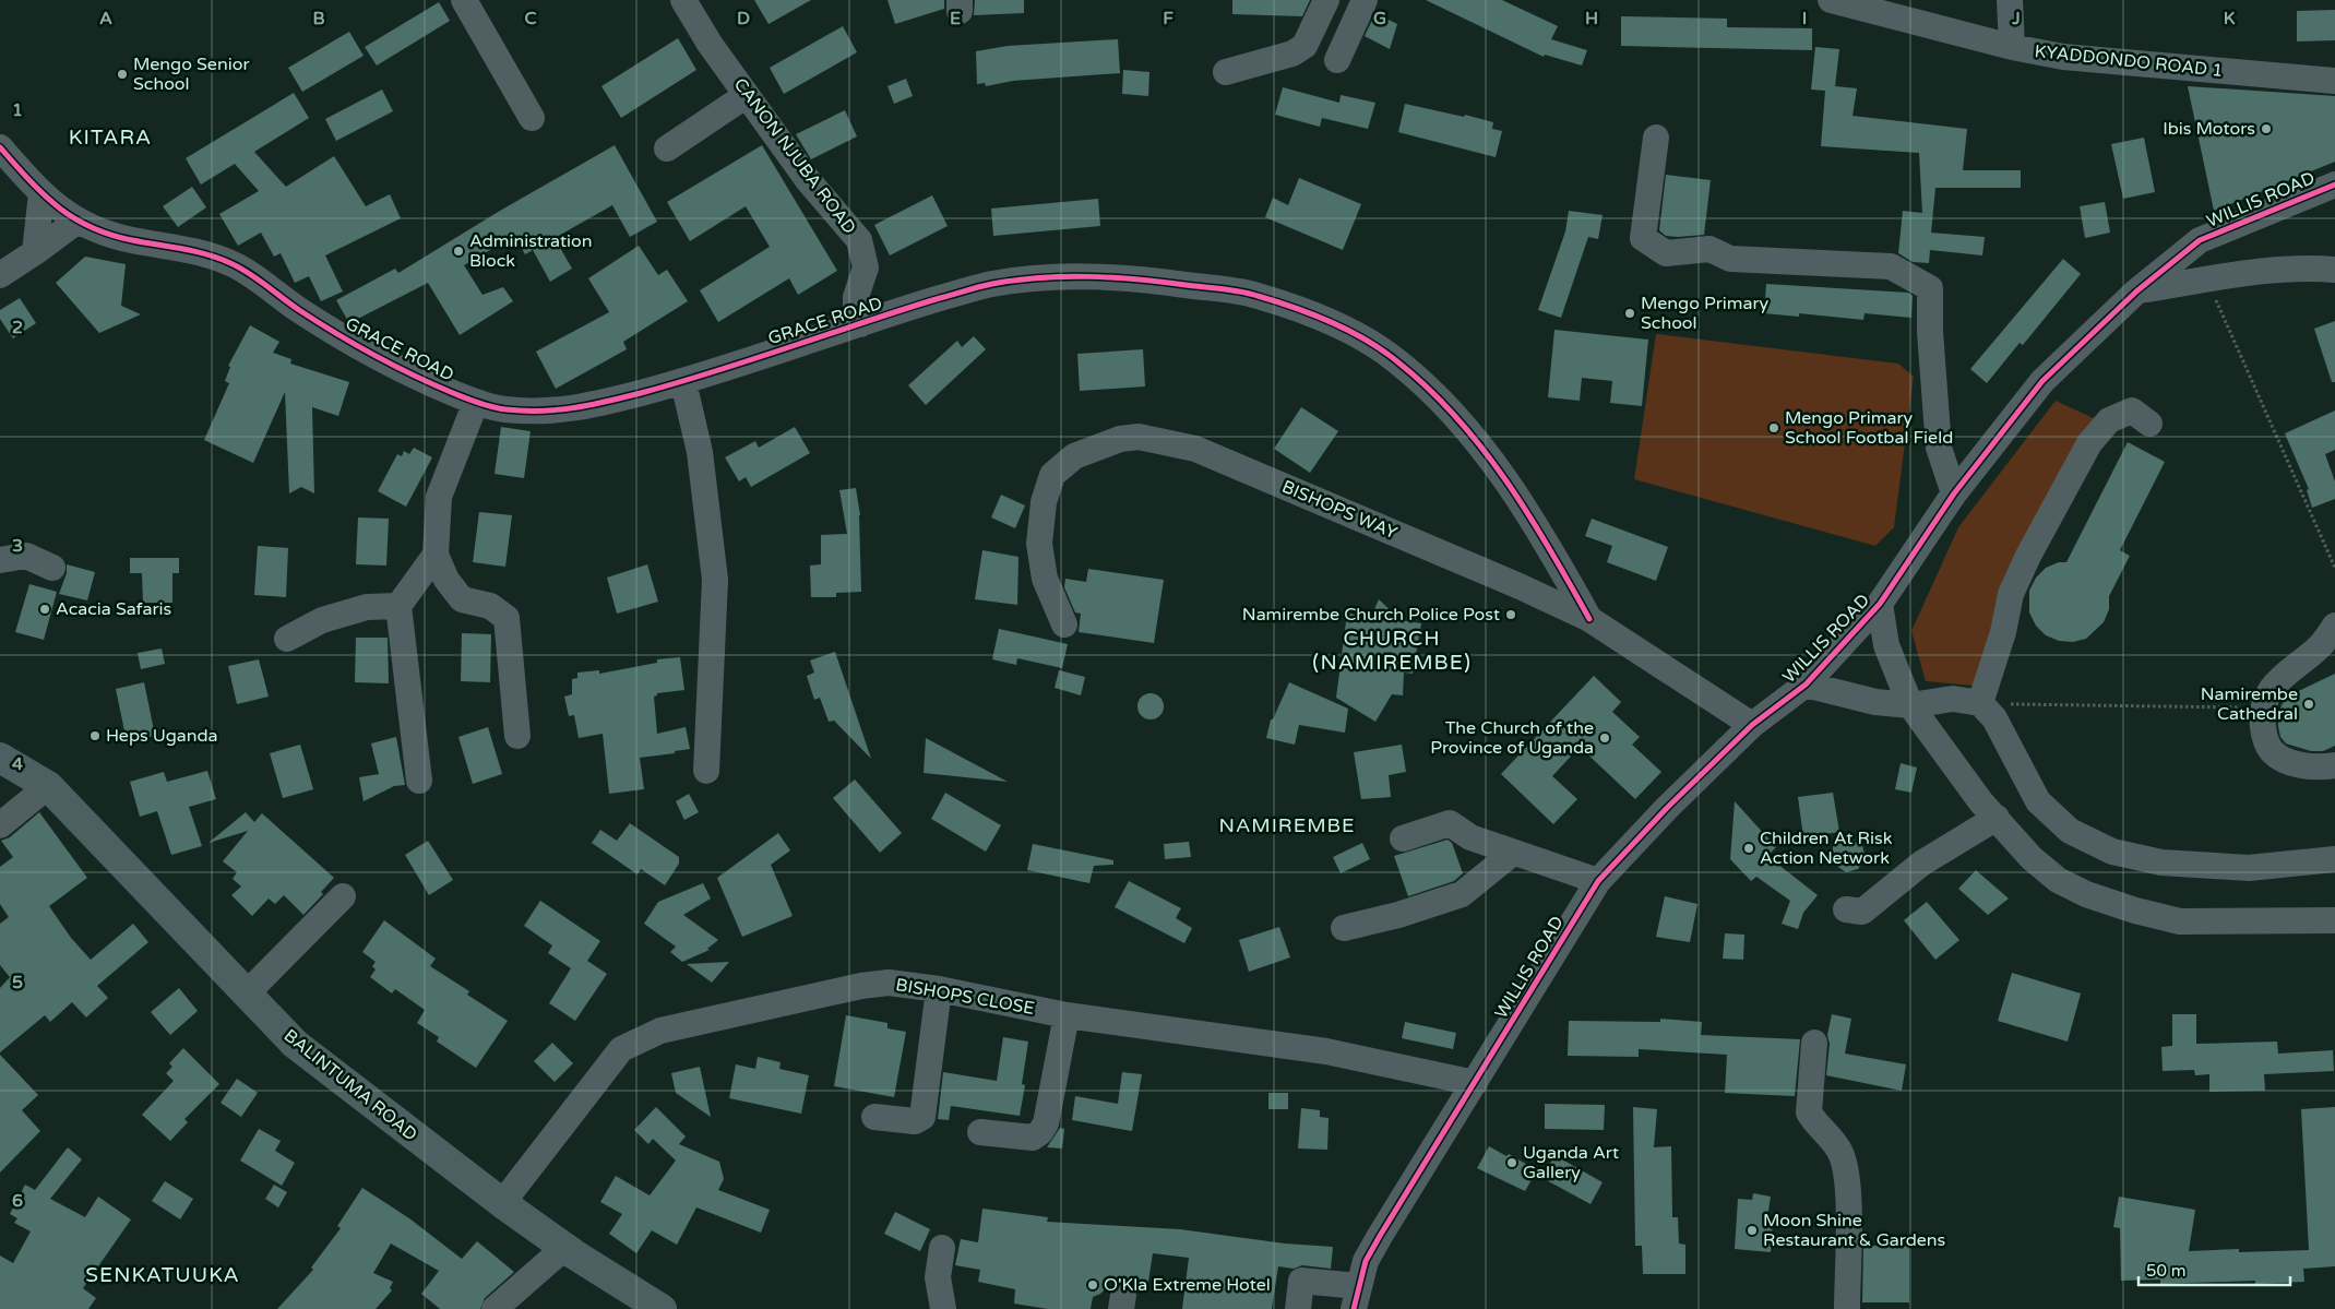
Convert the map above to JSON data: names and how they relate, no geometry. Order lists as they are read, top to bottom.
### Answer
{
  "streets": {
    "main road": ["BALINTUMA ROAD"],
    "street": [
      "KYADDONDO ROAD 1",
      "CANON NJUBA ROAD",
      "WILLIS ROAD",
      "GRACE ROAD",
      "BISHOPS WAY",
      "BISHOPS CLOSE"
    ]
  },
  "crossings": [
    ["CANON NJUBA ROAD", "GRACE ROAD"],
    ["WILLIS ROAD", "BISHOPS WAY"],
    ["WILLIS ROAD", "BISHOPS CLOSE"],
    ["GRACE ROAD", "BISHOPS WAY"],
    ["BISHOPS CLOSE", "BALINTUMA ROAD"]
  ],
  "districts": [
    "KITARA",
    "CHURCH (NAMIREMBE)",
    "NAMIREMBE",
    "SENKATUUKA"
  ],
  "places": [
    "Mengo Senior School",
    "Ibis Motors",
    "Administration Block",
    "Mengo Primary School",
    "Mengo Primary School Footbal Field",
    "Acacia Safaris",
    "Namirembe Church Police Post",
    "Namirembe Cathedral",
    "Heps Uganda",
    "The Church of the Province of Uganda",
    "Children At Risk Action Network",
    "Uganda Art Gallery",
    "Moon Shine Restaurant & Gardens",
    "O'Kla Extreme Hotel"
  ],
  "scale_bar": "50 m",
  "grid": {
    "columns": [
      "A",
      "B",
      "C",
      "D",
      "E",
      "F",
      "G",
      "H",
      "I",
      "J",
      "K"
    ],
    "rows": [
      "1",
      "2",
      "3",
      "4",
      "5",
      "6"
    ]
  }
}
